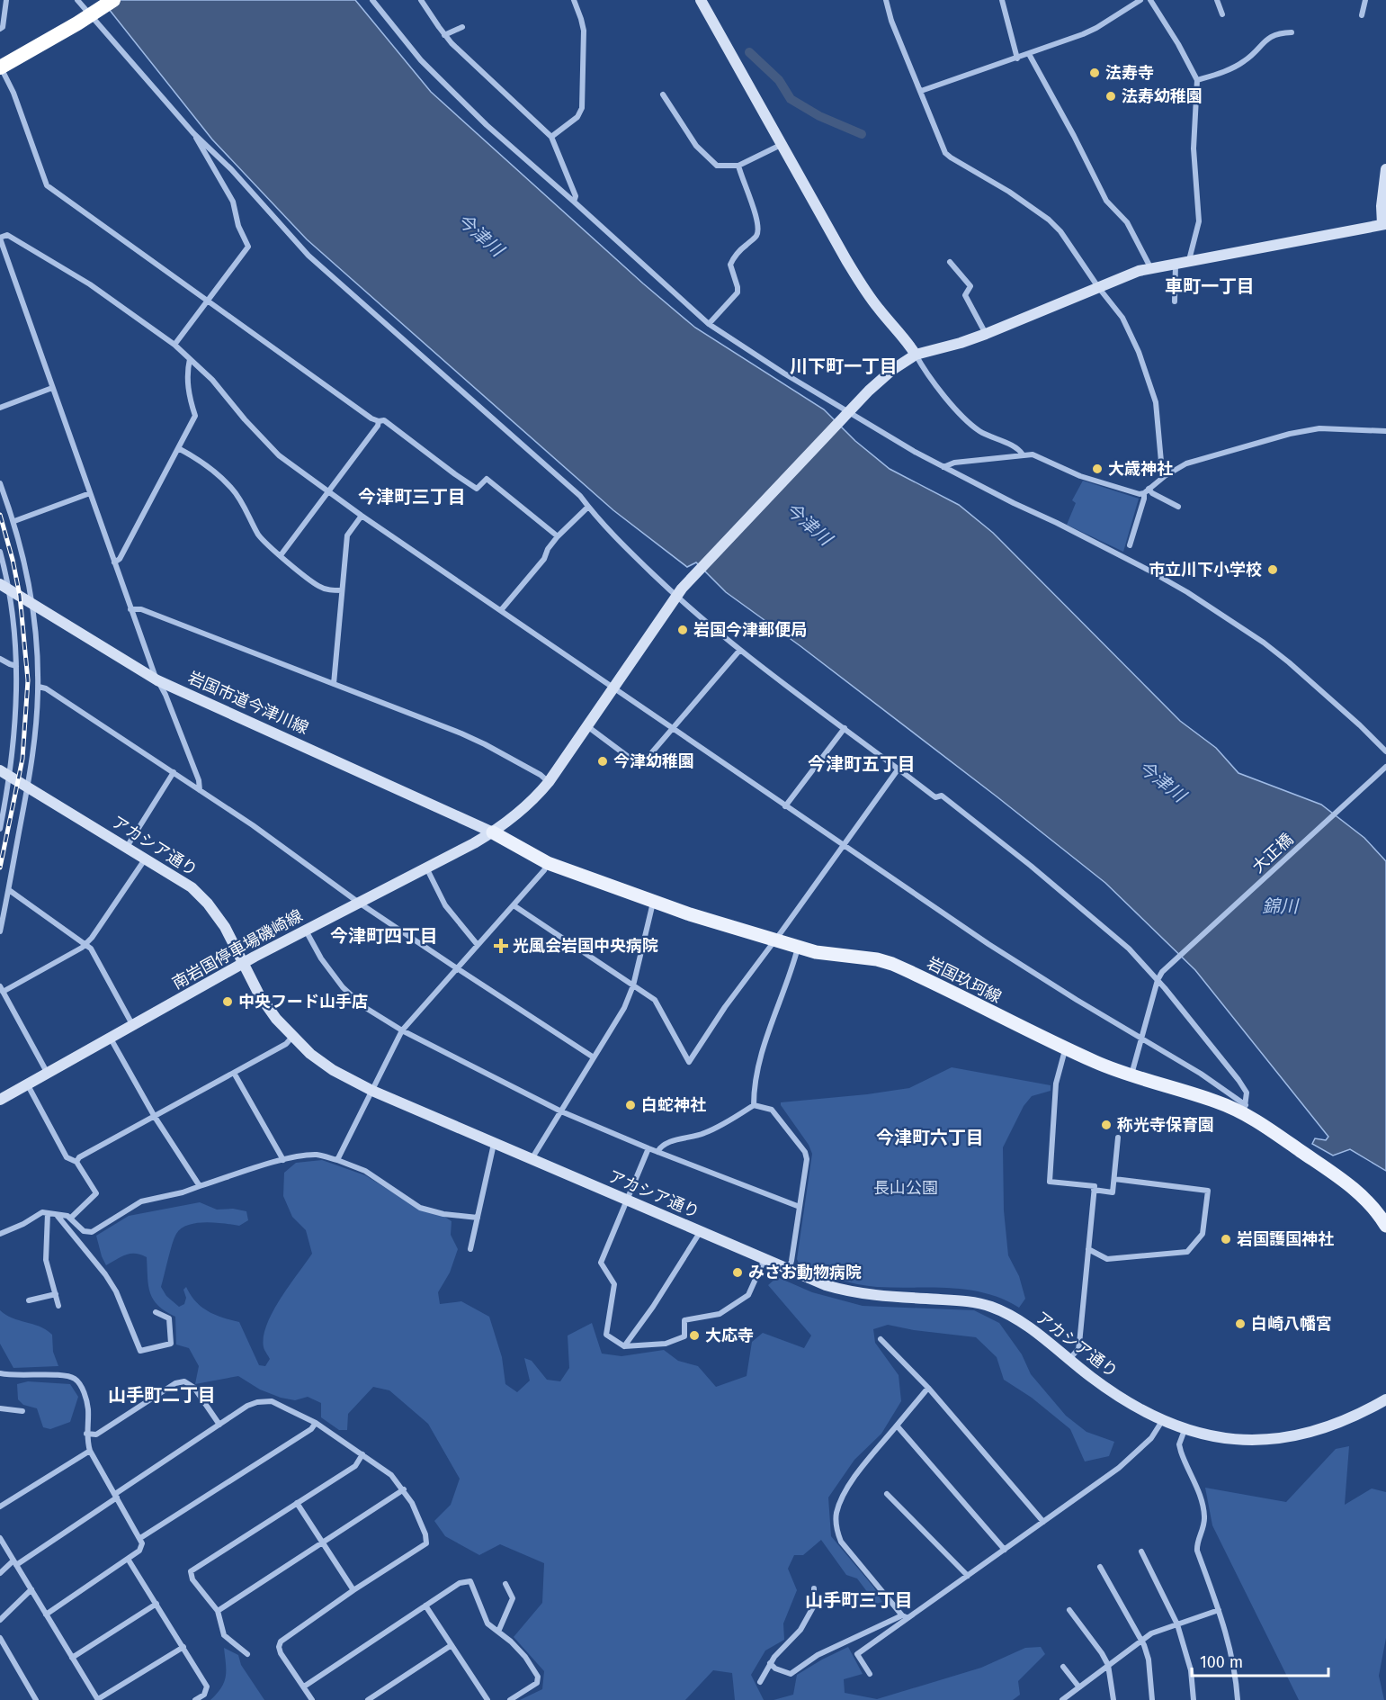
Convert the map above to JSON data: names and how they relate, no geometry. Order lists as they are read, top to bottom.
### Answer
{
  "streets": {
    "main road": ["岩国玖珂線"],
    "street": [
      "岩国市道今津川線",
      "アカシア通り",
      "大正橋",
      "南岩国停車場磯崎線"
    ]
  },
  "crossings": [
    ["岩国市道今津川線", "南岩国停車場磯崎線"],
    ["岩国市道今津川線", "岩国玖珂線"],
    ["アカシア通り", "南岩国停車場磯崎線"],
    ["南岩国停車場磯崎線", "岩国玖珂線"]
  ],
  "districts": [
    "車町一丁目",
    "川下町一丁目",
    "今津町三丁目",
    "今津町五丁目",
    "今津町四丁目",
    "今津町六丁目",
    "山手町二丁目",
    "山手町三丁目"
  ],
  "water": ["今津川", "錦川"],
  "parks": ["長山公園"],
  "places": {
    "other": [
      "法寿寺",
      "法寿幼稚園",
      "大歳神社",
      "市立川下小学校",
      "岩国今津郵便局",
      "今津幼稚園",
      "中央フード山手店",
      "白蛇神社",
      "称光寺保育園",
      "岩国護国神社",
      "みさお動物病院",
      "白崎八幡宮",
      "大応寺"
    ],
    "health": ["光風会岩国中央病院"]
  },
  "scale_bar": "100 m"
}
